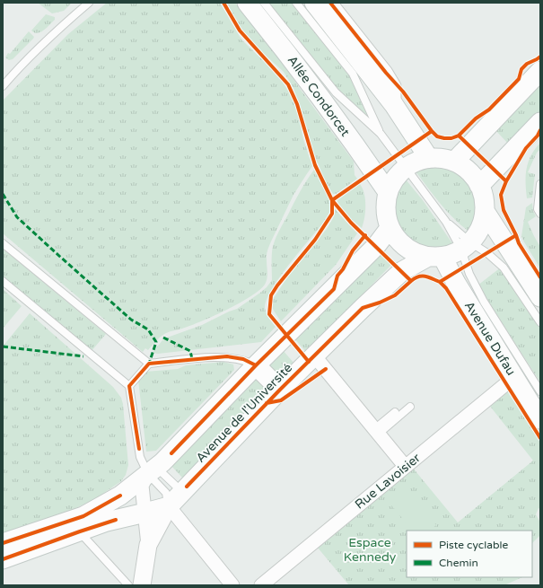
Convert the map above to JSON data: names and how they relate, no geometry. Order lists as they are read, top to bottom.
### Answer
{
  "streets": {
    "main road": ["Allée Condorcet", "Avenue Dufau", "Avenue de l'Université"],
    "street": ["Rue Lavoisier"]
  },
  "crossings": [
    ["Allée Condorcet", "Avenue Dufau"],
    ["Allée Condorcet", "Avenue de l'Université"],
    ["Avenue Dufau", "Avenue de l'Université"],
    ["Avenue Dufau", "Rue Lavoisier"]
  ],
  "parks": ["Espace Kennedy"],
  "legend": ["Piste cyclable", "Chemin"]
}
